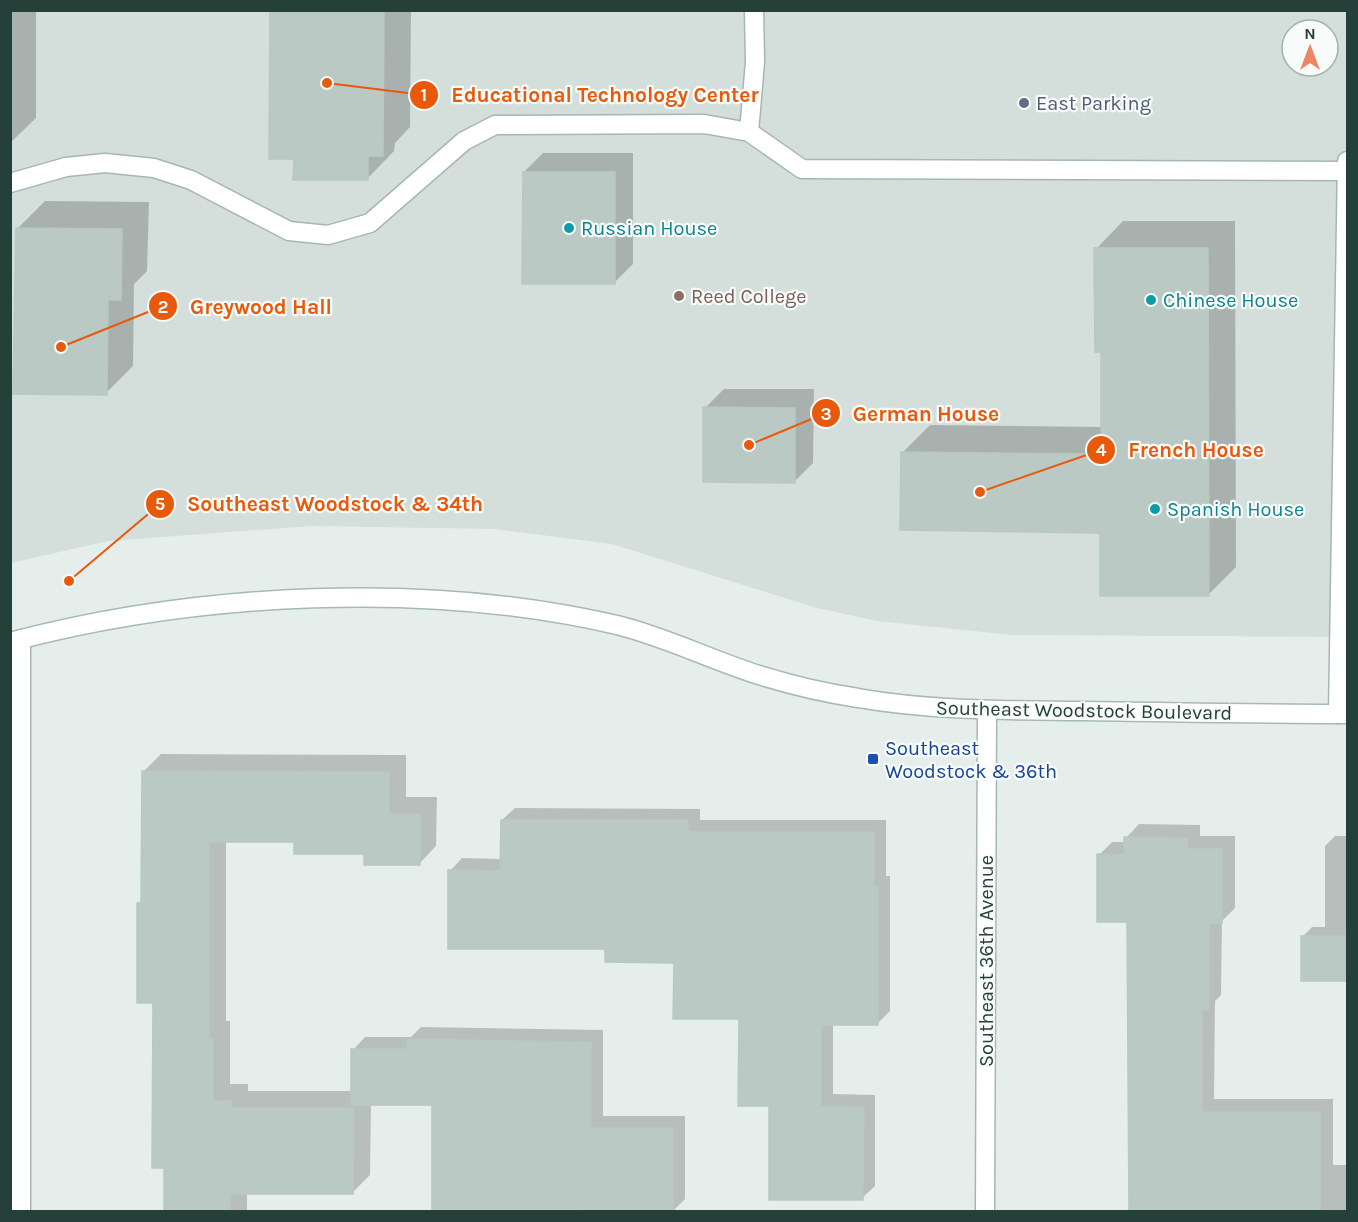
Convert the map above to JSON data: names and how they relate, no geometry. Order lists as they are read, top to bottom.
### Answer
{
  "streets": {
    "main road": ["Southeast Woodstock Boulevard", "Southeast 36th Avenue"]
  },
  "crossings": [
    ["Southeast Woodstock Boulevard", "Southeast 36th Avenue"]
  ],
  "places": {
    "other": [
      "Educational Technology Center",
      "East Parking",
      "Russian House",
      "Reed College",
      "Chinese House",
      "Greywood Hall",
      "German House",
      "French House",
      "Spanish House",
      "Southeast Woodstock & 34th"
    ],
    "transit": ["Southeast Woodstock & 36th"]
  },
  "north": "top"
}
